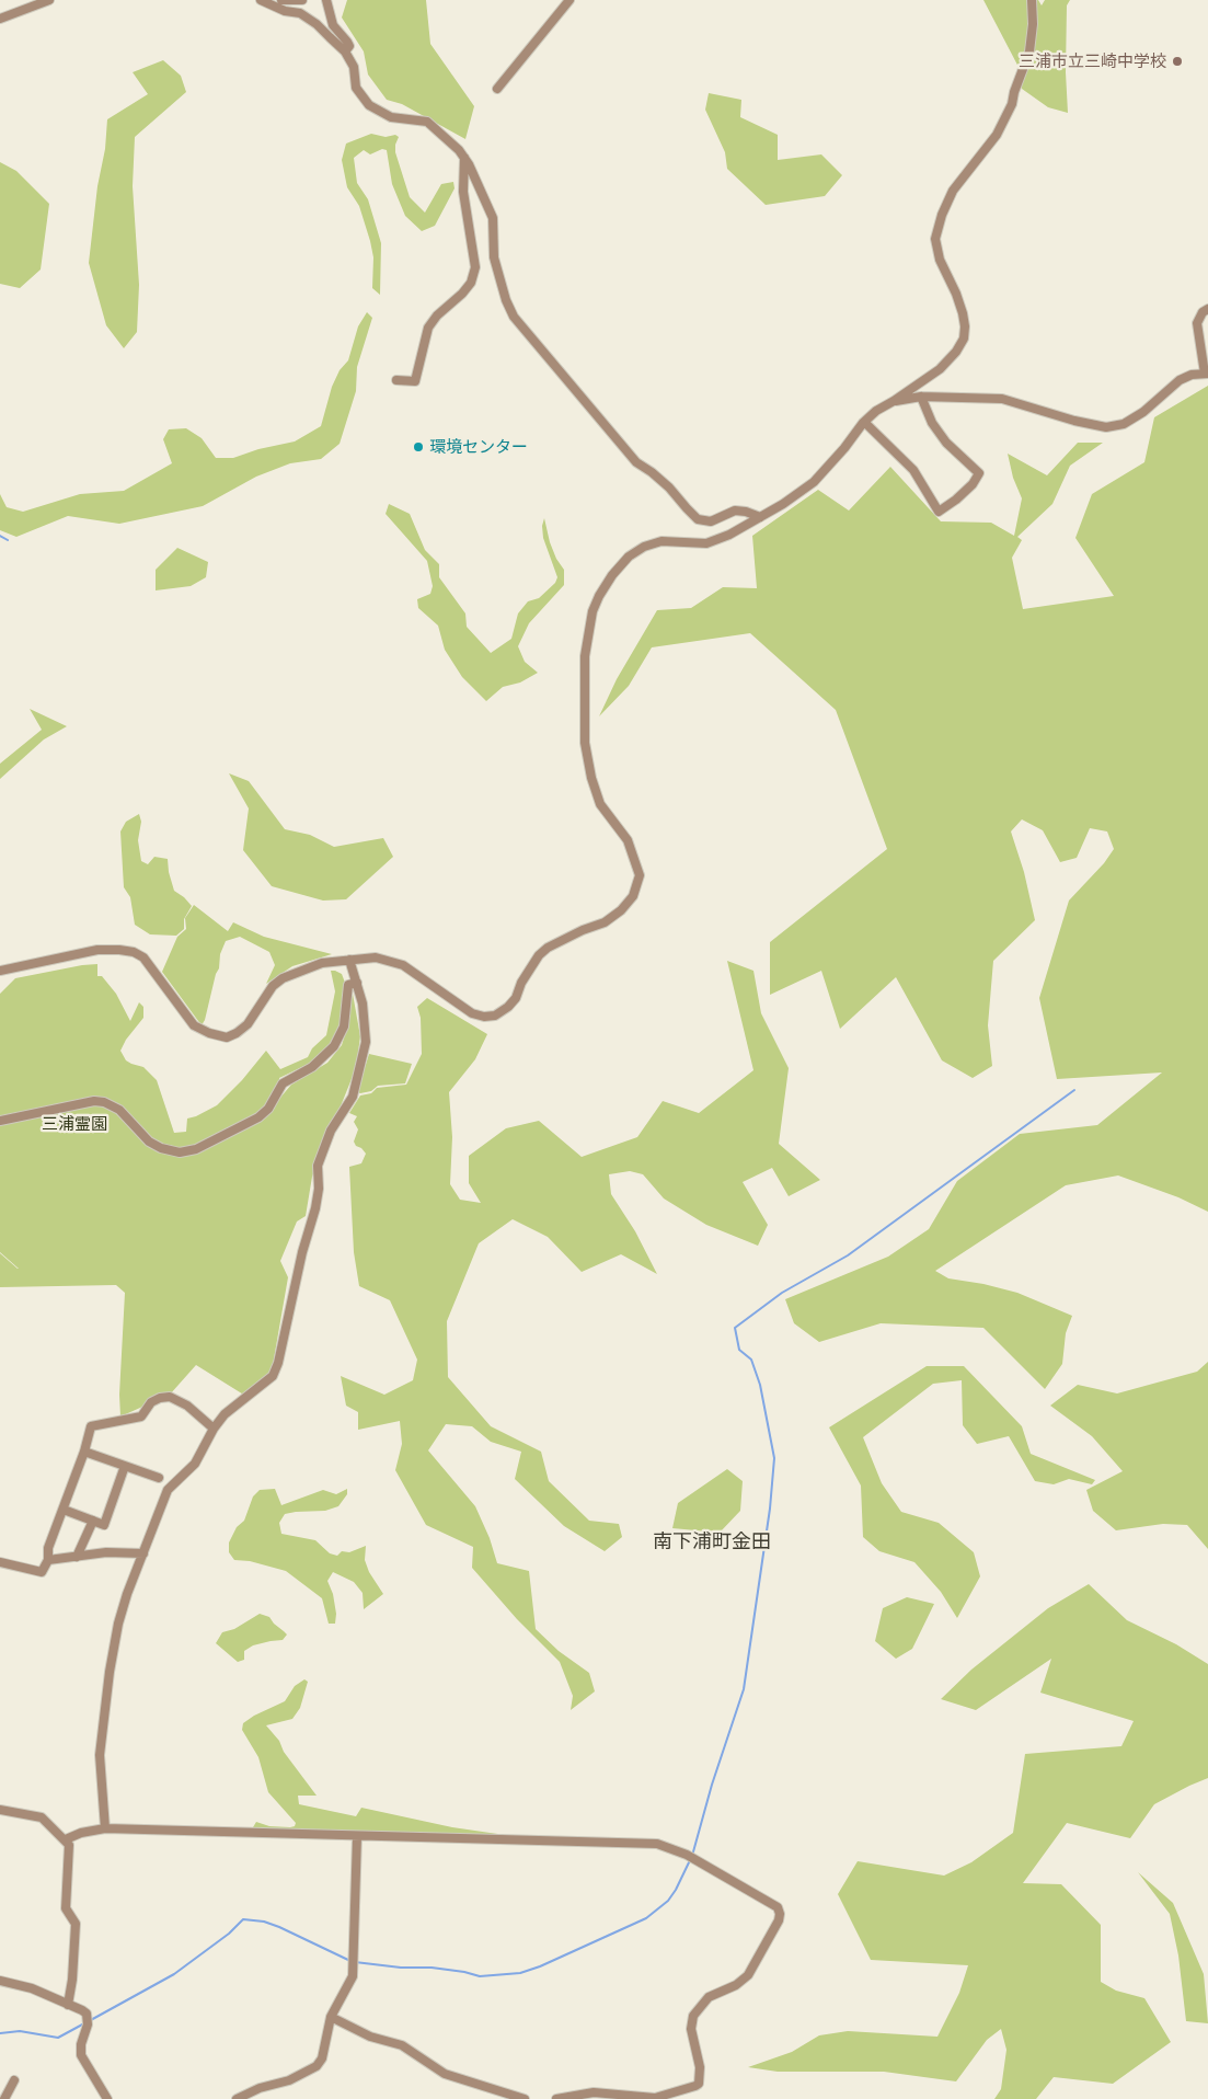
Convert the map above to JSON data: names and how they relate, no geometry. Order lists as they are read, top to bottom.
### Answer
{
  "districts": ["南下浦町金田"],
  "parks": ["三浦霊園"],
  "places": ["三浦市立三崎中学校", "環境センター"]
}
